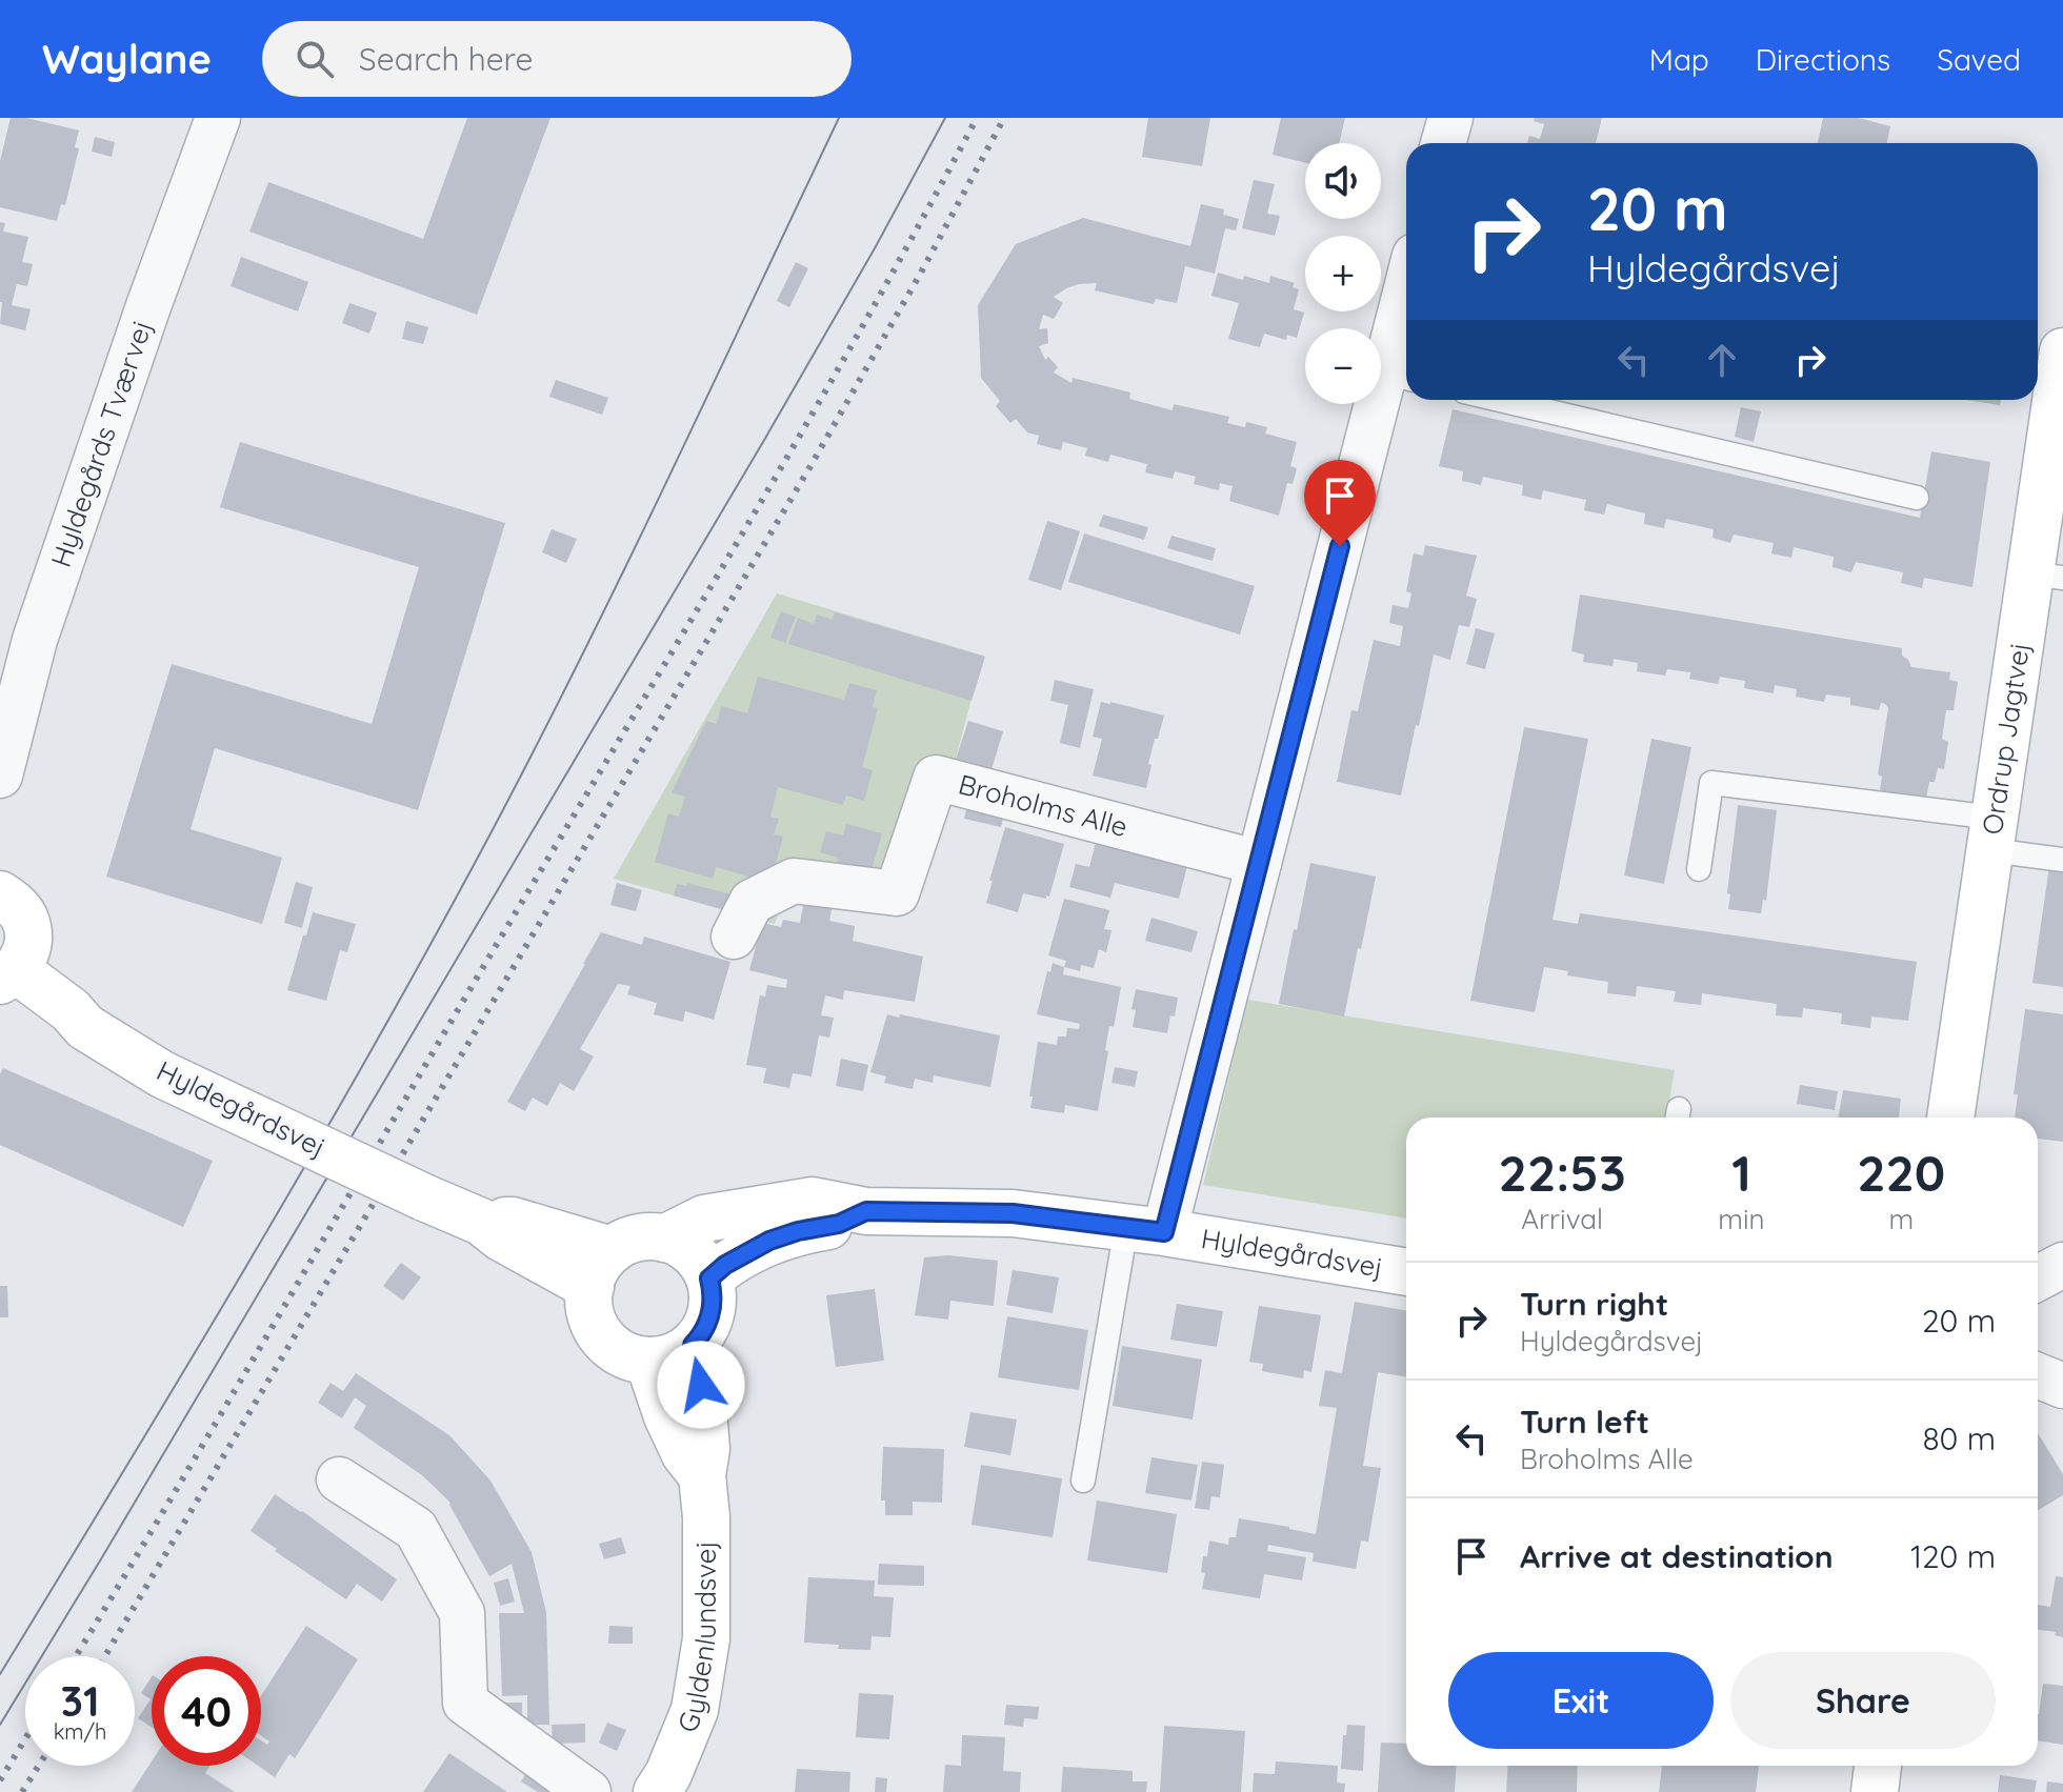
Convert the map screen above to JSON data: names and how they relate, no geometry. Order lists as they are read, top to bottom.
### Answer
{
  "streets": {
    "street": [
      "Hyldegårds Tværvej",
      "Ordrup Jagtvej",
      "Broholms Alle",
      "Hyldegårdsvej",
      "Gyldenlundsvej"
    ]
  },
  "crossings": [
    ["Hyldegårdsvej", "Gyldenlundsvej"]
  ],
  "page": {
    "header": "Waylane",
    "search": "Search here",
    "nav": ["Map", "Directions", "Saved"],
    "map_buttons": ["+", "−"],
    "turn": ["20 m", "Hyldegårdsvej"],
    "eta": [
      "22:53",
      "Arrival",
      "1",
      "min",
      "220",
      "m"
    ],
    "list": [
      {
        "name": "Turn right",
        "note": "Hyldegårdsvej",
        "value": "20 m"
      },
      {
        "name": "Turn left",
        "note": "Broholms Alle",
        "value": "80 m"
      },
      {
        "name": "Arrive at destination",
        "value": "120 m"
      }
    ],
    "buttons": ["Exit", "Share"],
    "speed": "31 km/h",
    "limit": "40"
  }
}
